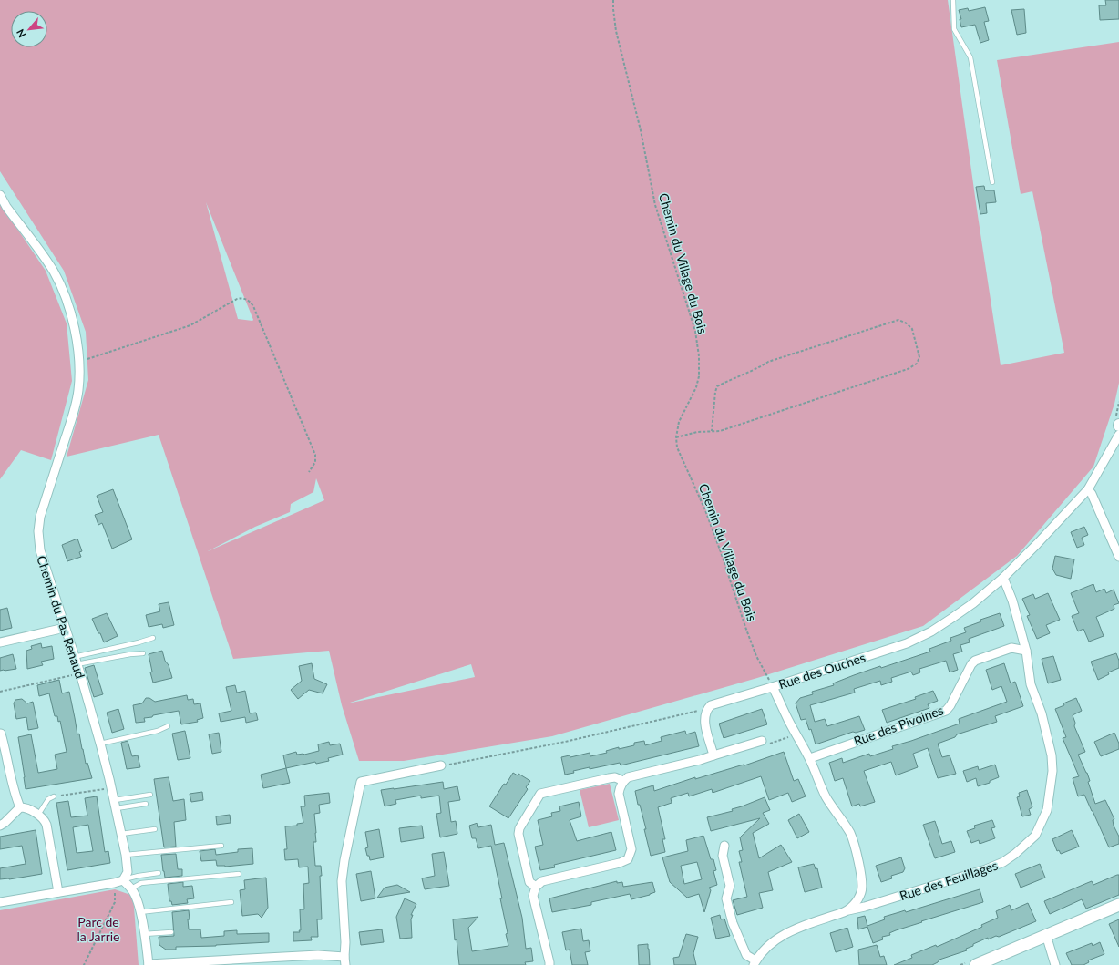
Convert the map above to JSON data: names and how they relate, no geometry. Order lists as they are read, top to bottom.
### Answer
{
  "streets": {
    "street": [
      "Chemin du Pas Renaud",
      "Rue des Ouches",
      "Rue des Pivoines",
      "Rue des Feuillages"
    ],
    "path": ["Chemin du Village du Bois"]
  },
  "crossings": [
    ["Chemin du Village du Bois", "Rue des Ouches"],
    ["Rue des Ouches", "Rue des Pivoines"],
    ["Rue des Ouches", "Rue des Feuillages"],
    ["Rue des Pivoines", "Rue des Feuillages"]
  ],
  "parks": ["Parc de la Jarrie"],
  "north": "bottom left"
}
